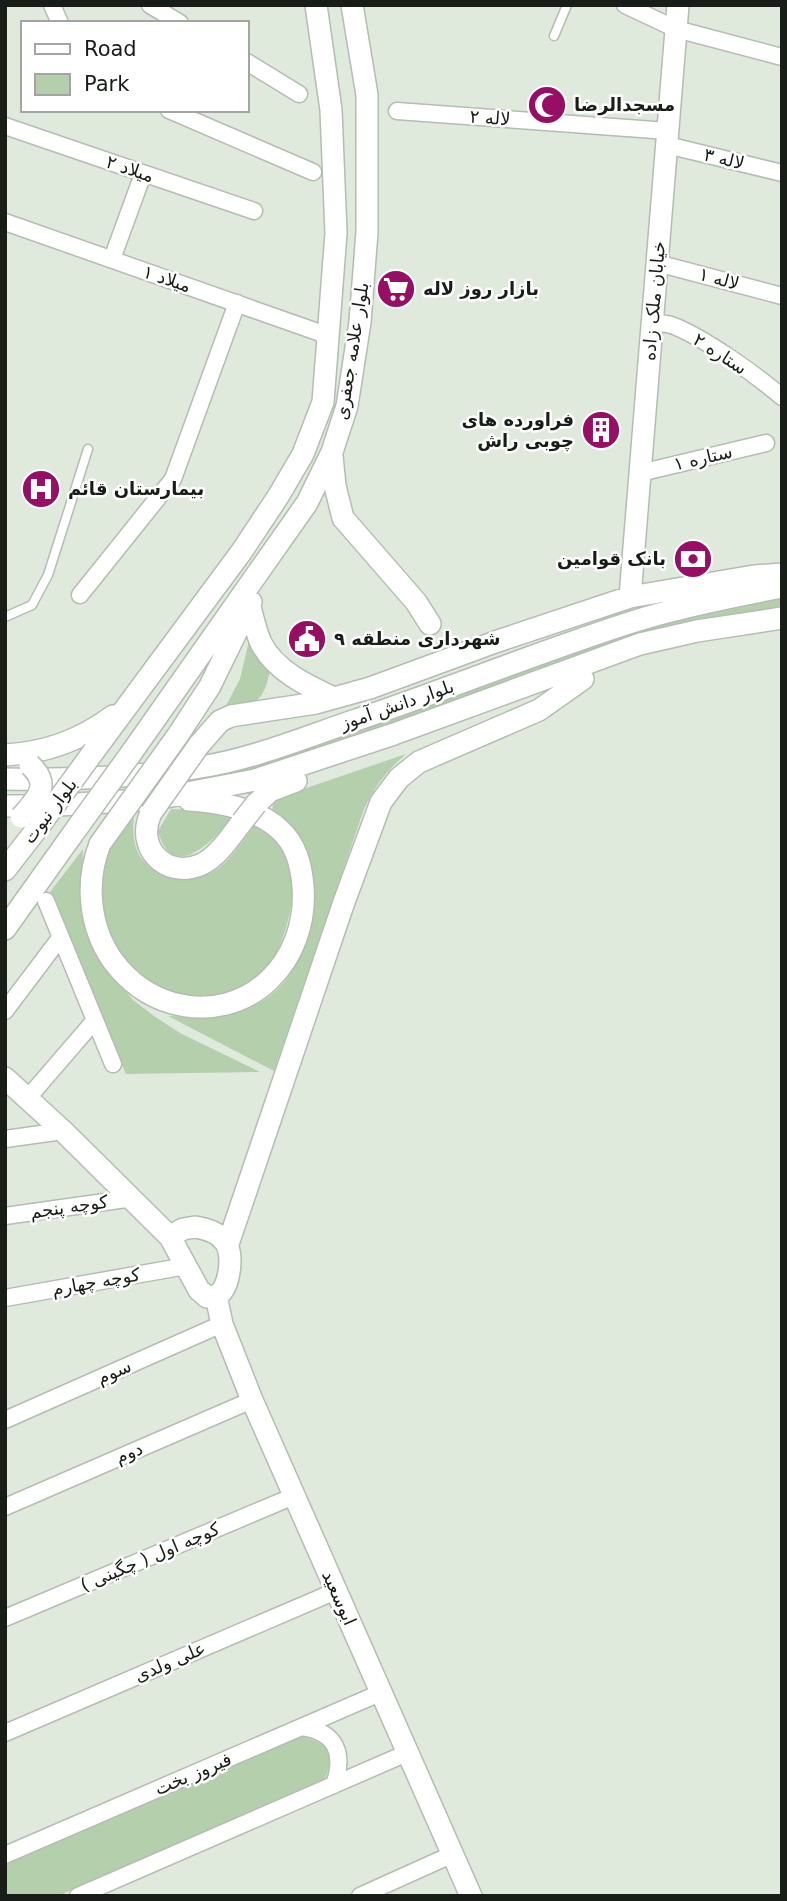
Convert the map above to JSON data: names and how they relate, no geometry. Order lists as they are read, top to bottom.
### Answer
{
  "streets": {
    "main road": [
      "خیابان ملک زاده",
      "بلوار علامه جعفری",
      "بلوار دانش آموز",
      "بلوار نبوت",
      "ابوسعید"
    ],
    "street": [
      "لاله ۲",
      "لاله ۳",
      "میلاد ۲",
      "میلاد ۱",
      "لاله ۱",
      "ستاره ۲",
      "ستاره ۱",
      "کوچه پنجم",
      "کوچه چهارم",
      "سوم",
      "دوم",
      "کوچه اول ( چگینی )",
      "علی ولدی",
      "فیروز بخت"
    ]
  },
  "crossings": [
    ["لاله ۲", "لاله ۳"],
    ["لاله ۲", "خیابان ملک زاده"],
    ["لاله ۳", "خیابان ملک زاده"],
    ["میلاد ۱", "بلوار علامه جعفری"],
    ["لاله ۱", "خیابان ملک زاده"],
    ["خیابان ملک زاده", "ستاره ۲"],
    ["خیابان ملک زاده", "ستاره ۱"],
    ["بلوار علامه جعفری", "بلوار نبوت"],
    ["بلوار دانش آموز", "بلوار نبوت"],
    ["سوم", "ابوسعید"],
    ["دوم", "ابوسعید"],
    ["کوچه اول ( چگینی )", "ابوسعید"],
    ["ابوسعید", "علی ولدی"],
    ["ابوسعید", "فیروز بخت"]
  ],
  "places": {
    "mosque": ["مسجدالرضا"],
    "supermarket": ["بازار روز لاله"],
    "building": ["فراورده های چوبی راش"],
    "hospital": ["بیمارستان قائم"],
    "bank": ["بانک قوامین"],
    "public building": ["شهرداری منطقه ۹"]
  },
  "legend": ["Road", "Park"]
}
